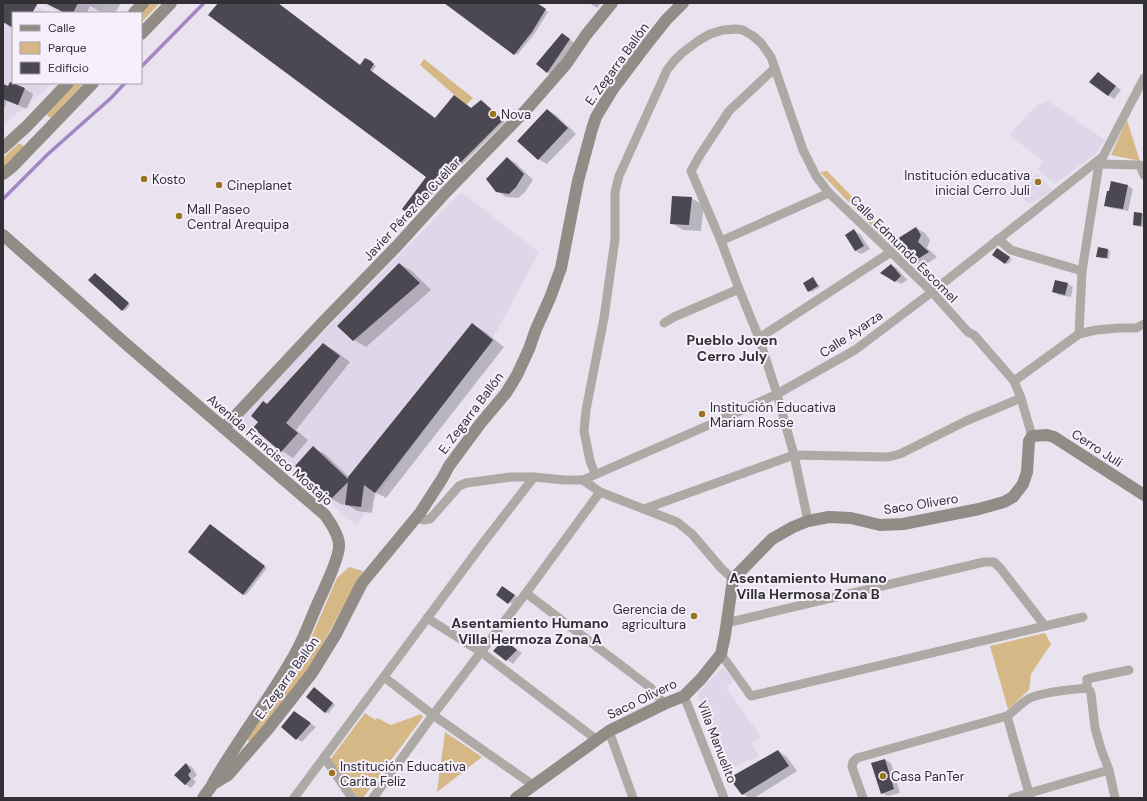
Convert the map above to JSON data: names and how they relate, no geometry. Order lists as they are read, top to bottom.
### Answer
{
  "streets": {
    "street": [
      "E. Zegarra Ballón",
      "Javier Pérez de Cuéllar",
      "Calle Edmundo Escomel",
      "Calle Ayarza",
      "Cerro Juli",
      "Avenida Francisco Mostajo",
      "Saco Olivero",
      "Villa Manuelito"
    ]
  },
  "crossings": [
    ["E. Zegarra Ballón", "Avenida Francisco Mostajo"],
    ["Javier Pérez de Cuéllar", "Avenida Francisco Mostajo"],
    ["Calle Edmundo Escomel", "Calle Ayarza"],
    ["Calle Edmundo Escomel", "Cerro Juli"],
    ["Calle Edmundo Escomel", "Saco Olivero"],
    ["Cerro Juli", "Saco Olivero"],
    ["Saco Olivero", "Villa Manuelito"]
  ],
  "districts": ["Pueblo Joven Cerro July", "Asentamiento Humano Villa Hermosa Zona B", "Asentamiento Humano Villa Hermoza Zona A"],
  "places": [
    "Nova",
    "Kosto",
    "Institución educativa inicial Cerro Juli",
    "Cineplanet",
    "Mall Paseo Central Arequipa",
    "Institución Educativa Mariam Rosse",
    "Gerencia de agricultura",
    "Institución Educativa Carita Feliz",
    "Casa PanTer"
  ],
  "legend": ["Calle", "Parque", "Edificio"]
}
